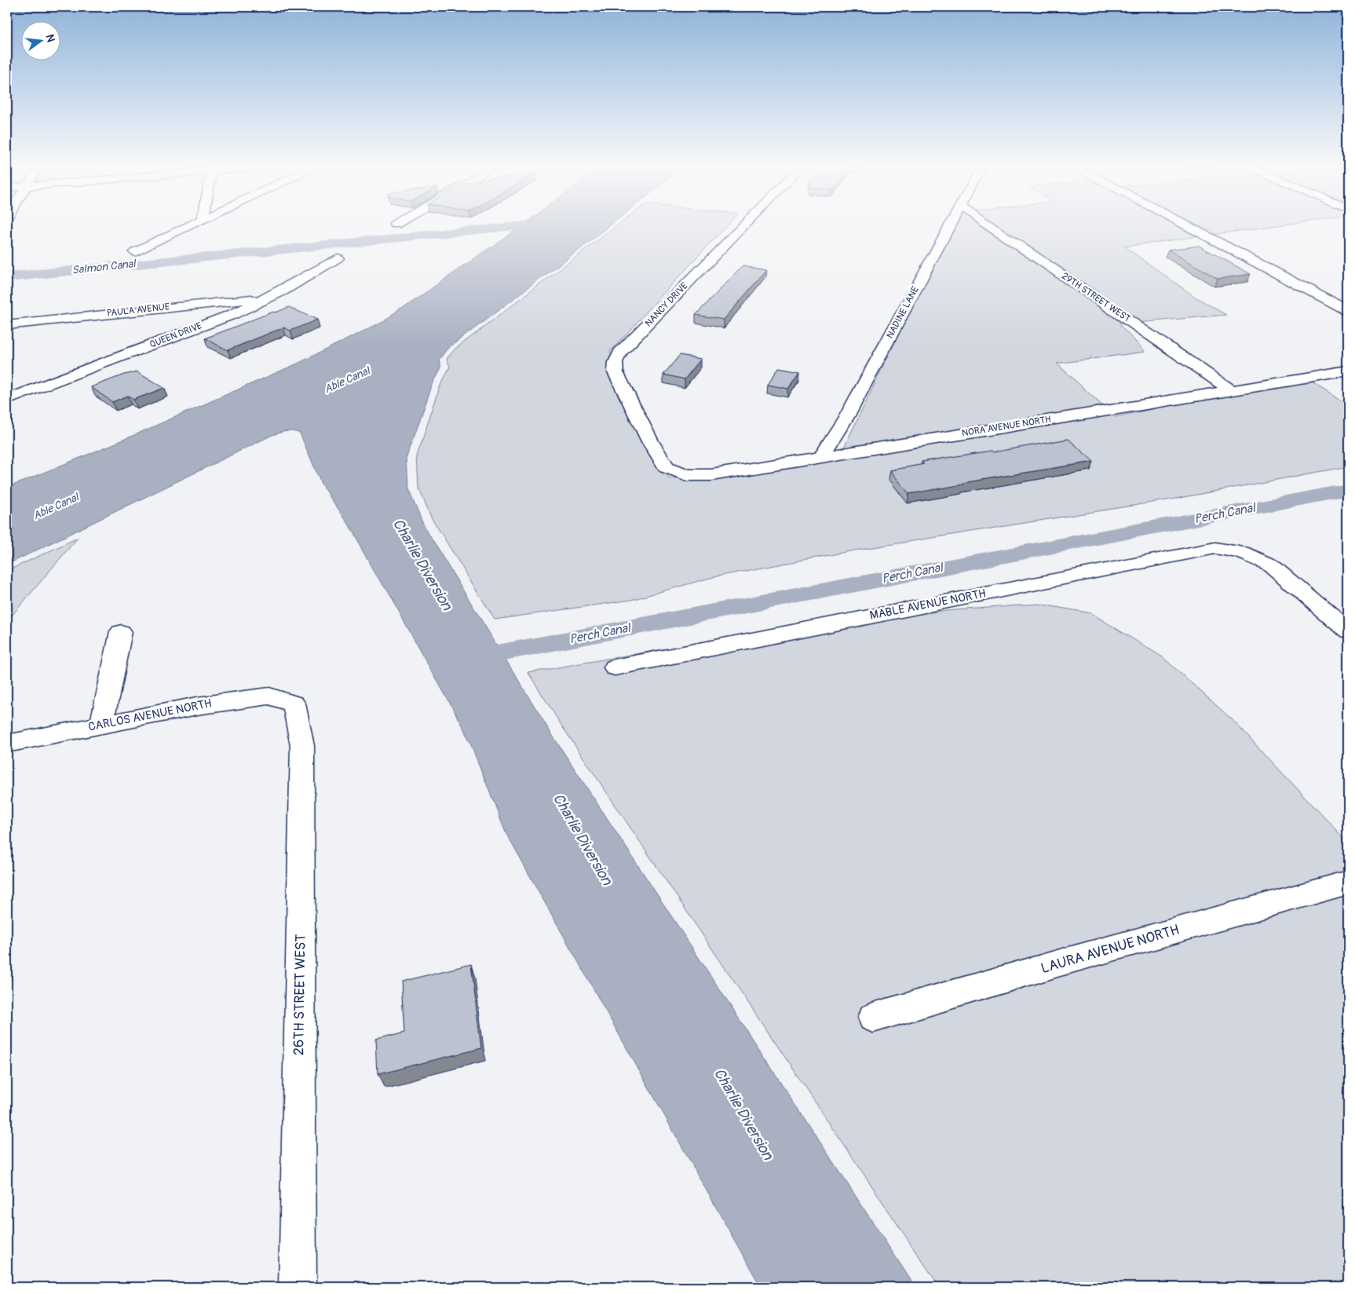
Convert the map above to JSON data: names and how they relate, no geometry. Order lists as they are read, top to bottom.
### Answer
{
  "streets": {
    "street": [
      "29TH STREET WEST",
      "NANCY DRIVE",
      "PAULA AVENUE",
      "NADINE LANE",
      "QUEEN DRIVE",
      "NORA AVENUE NORTH",
      "MABLE AVENUE NORTH",
      "CARLOS AVENUE NORTH",
      "LAURA AVENUE NORTH",
      "26TH STREET WEST"
    ]
  },
  "crossings": [
    ["29TH STREET WEST", "NORA AVENUE NORTH"],
    ["NANCY DRIVE", "NORA AVENUE NORTH"],
    ["PAULA AVENUE", "QUEEN DRIVE"],
    ["NADINE LANE", "NORA AVENUE NORTH"],
    ["CARLOS AVENUE NORTH", "26TH STREET WEST"]
  ],
  "water": [
    "Salmon Canal",
    "Able Canal",
    "Perch Canal",
    "Charlie Diversion"
  ],
  "north": "right"
}
